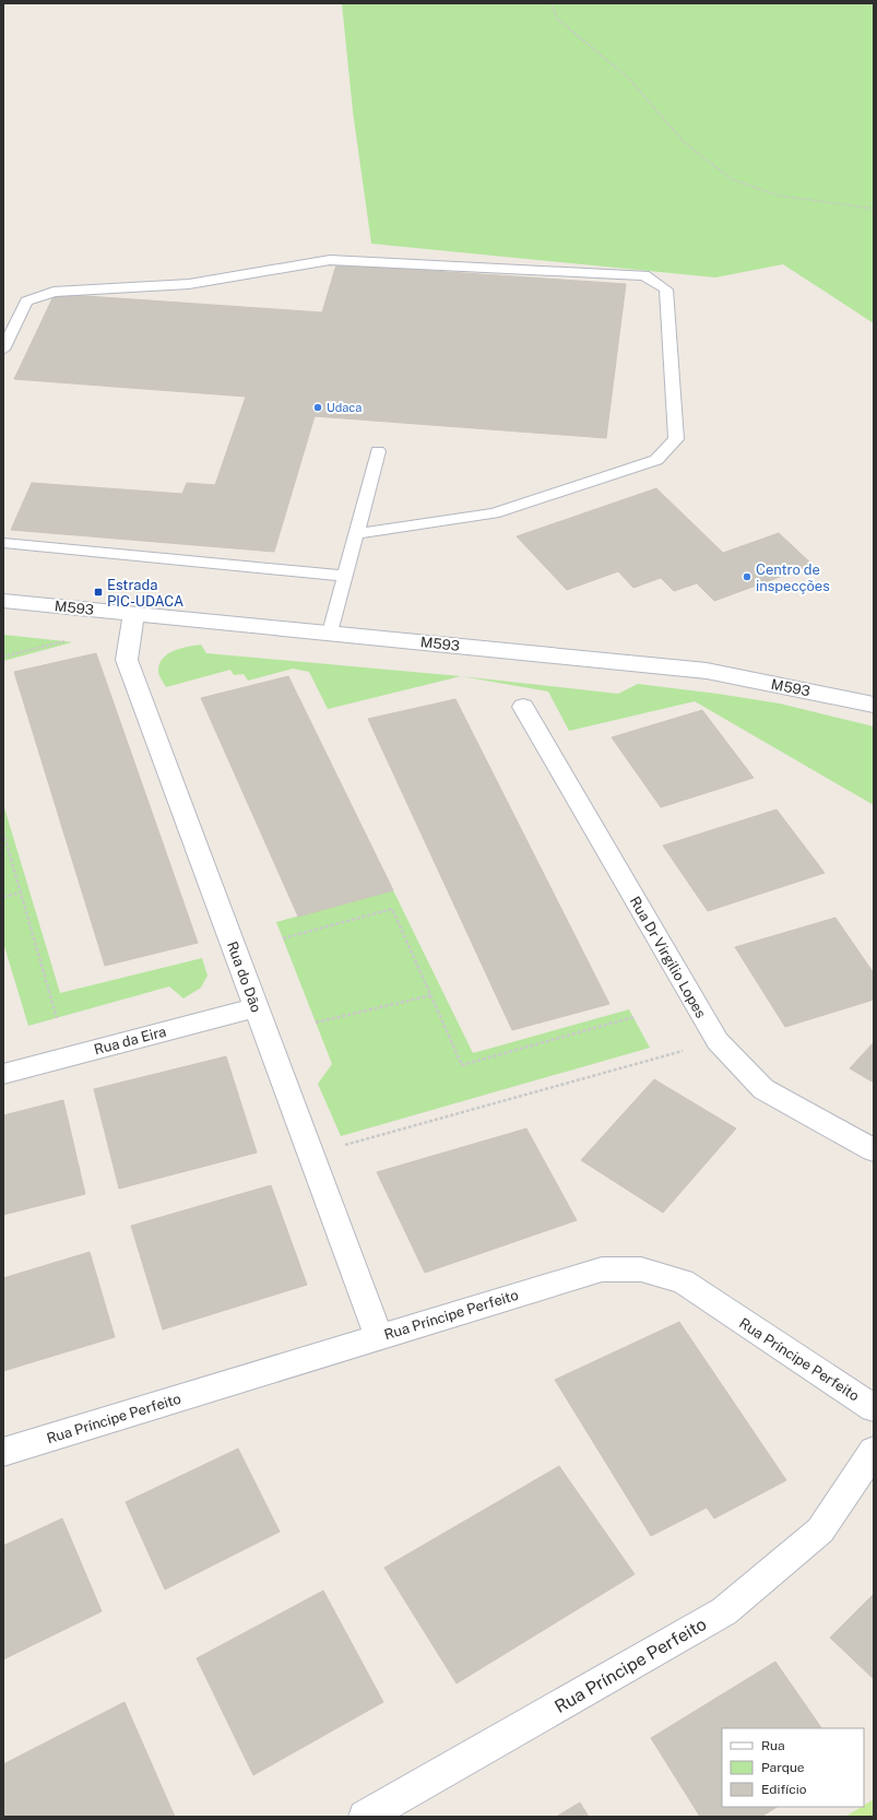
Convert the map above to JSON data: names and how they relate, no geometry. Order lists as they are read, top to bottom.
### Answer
{
  "streets": {
    "street": [
      "M593",
      "Rua Dr Virgilio Lopes",
      "Rua do Dão",
      "Rua da Eira",
      "Rua Príncipe Perfeito"
    ]
  },
  "crossings": [
    ["M593", "Rua do Dão"],
    ["Rua do Dão", "Rua da Eira"],
    ["Rua do Dão", "Rua Príncipe Perfeito"]
  ],
  "places": {
    "other": ["Udaca", "Centro de inspecções"],
    "transit": ["Estrada PIC-UDACA"]
  },
  "legend": ["Rua", "Parque", "Edifício"]
}
